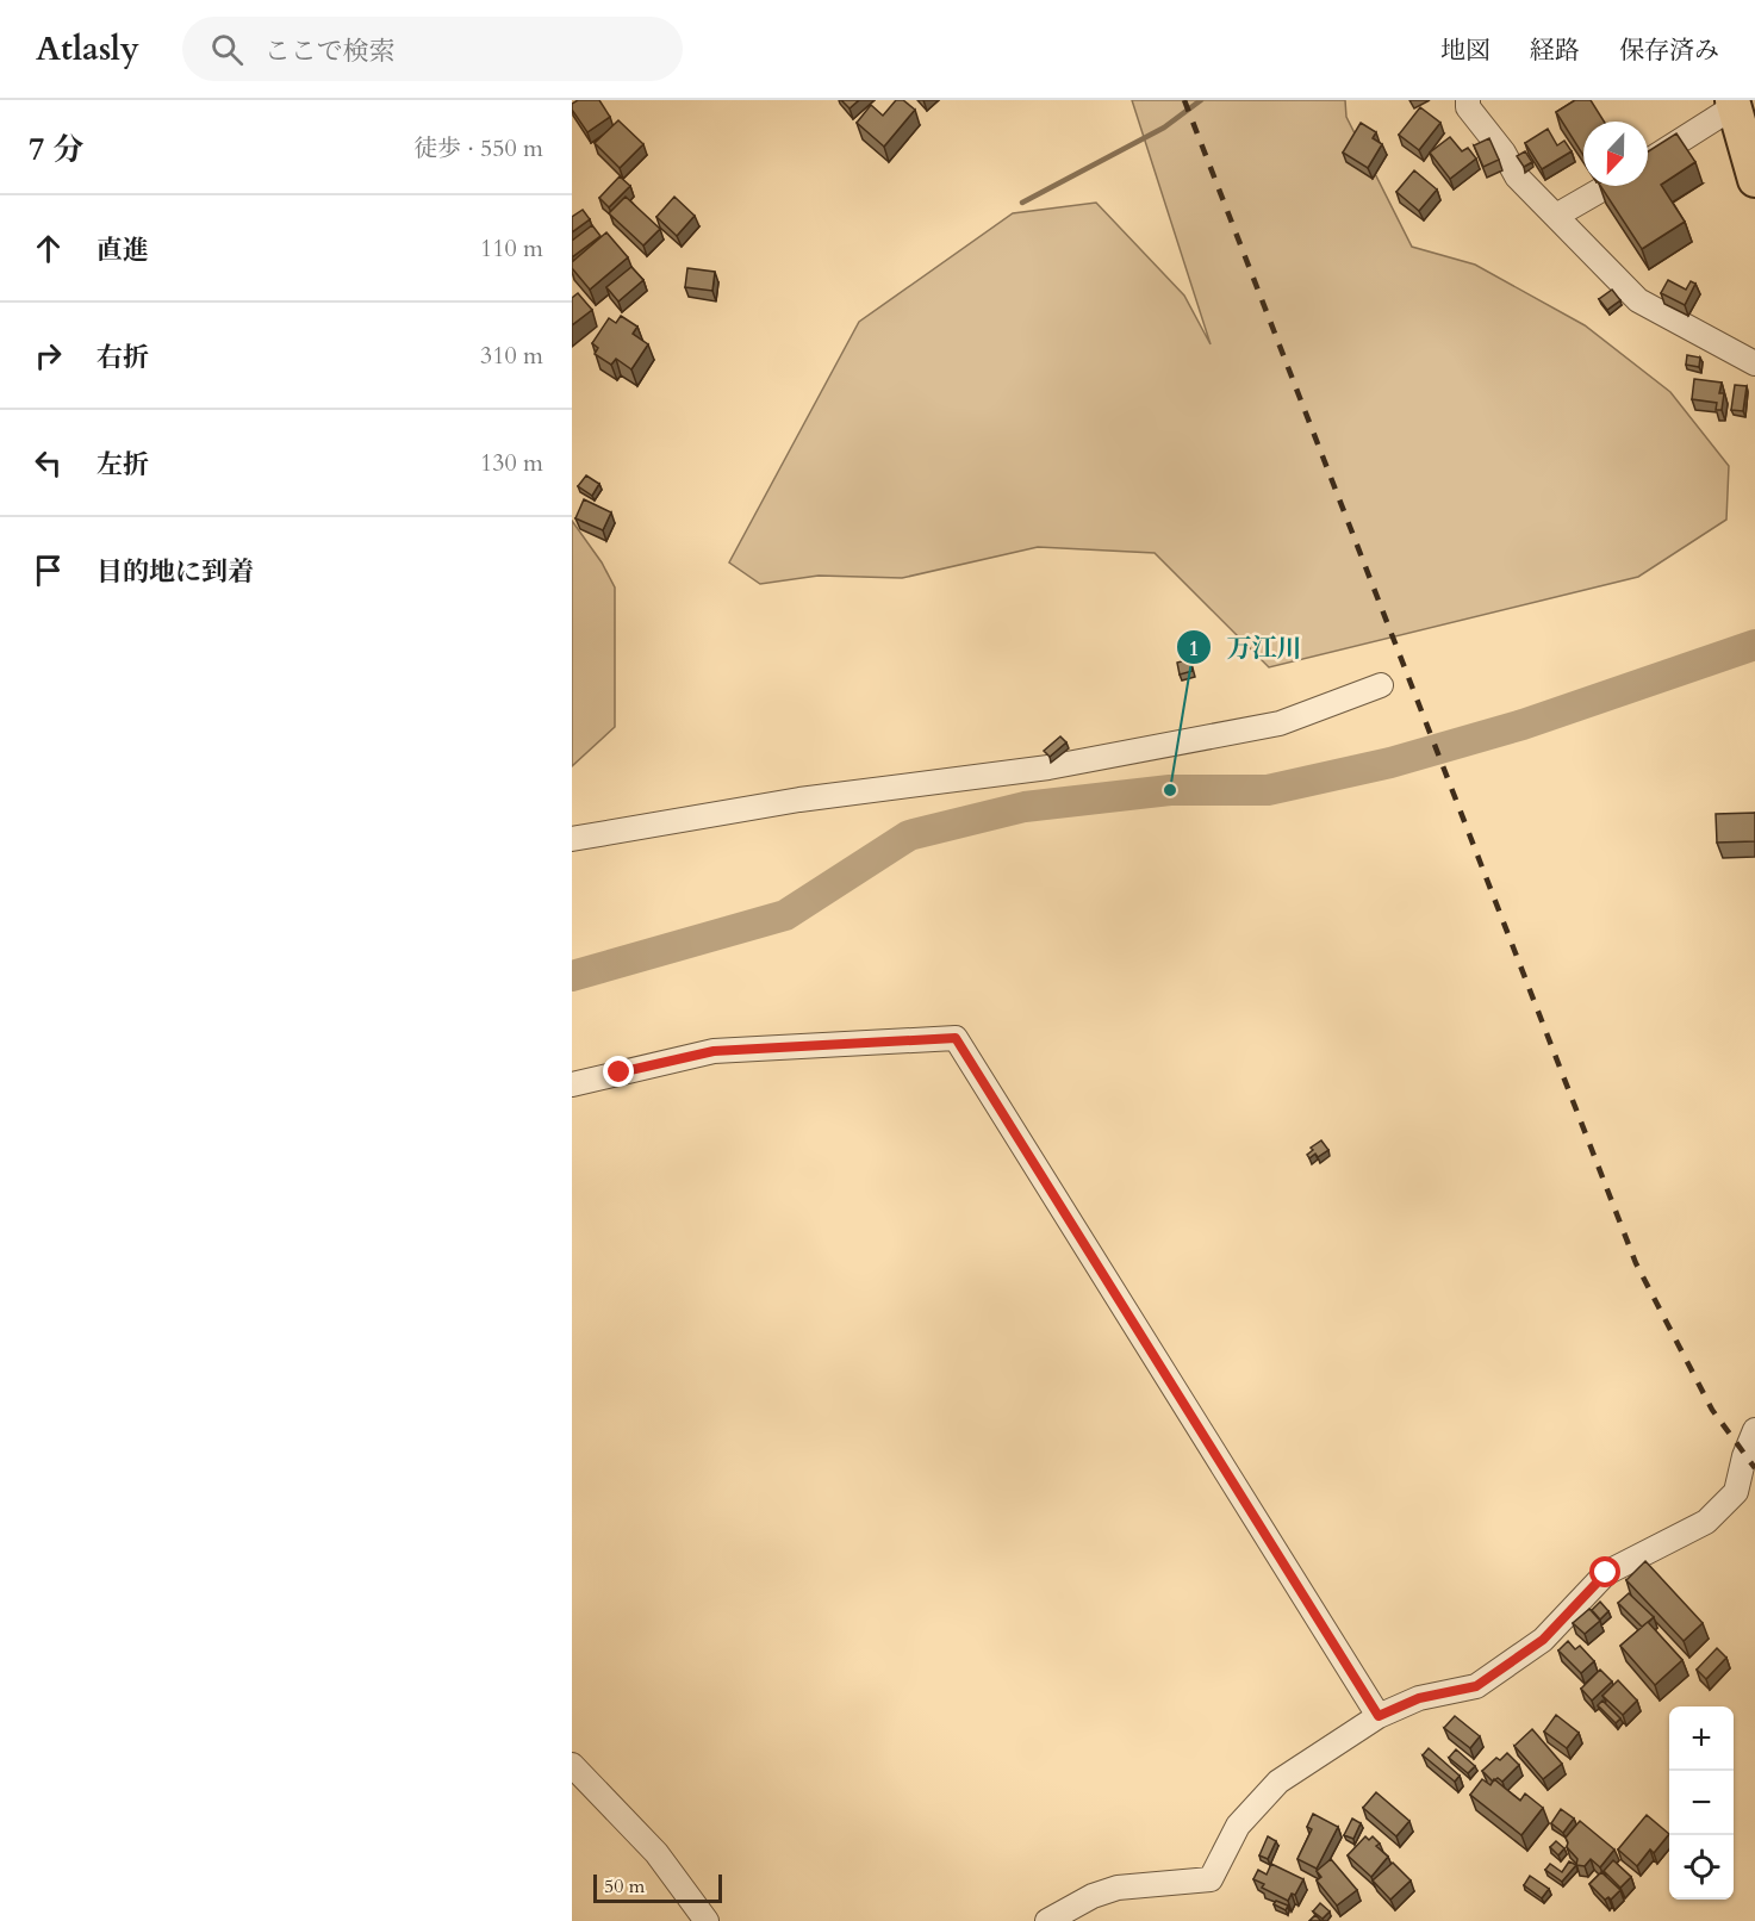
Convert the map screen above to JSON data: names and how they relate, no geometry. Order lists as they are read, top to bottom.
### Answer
{
  "places": ["万江川"],
  "scale_bar": "50 m",
  "north": "bottom",
  "page": {
    "header": "Atlasly",
    "search": "ここで検索",
    "nav": ["地図", "経路", "保存済み"],
    "heading": ["7 分", "徒歩 · 550 m"],
    "list": [
      ["直進", "110 m"],
      ["右折", "310 m"],
      ["左折", "130 m"],
      "目的地に到着"
    ],
    "map_buttons": ["+", "−"],
    "scale": "50 m"
  }
}
